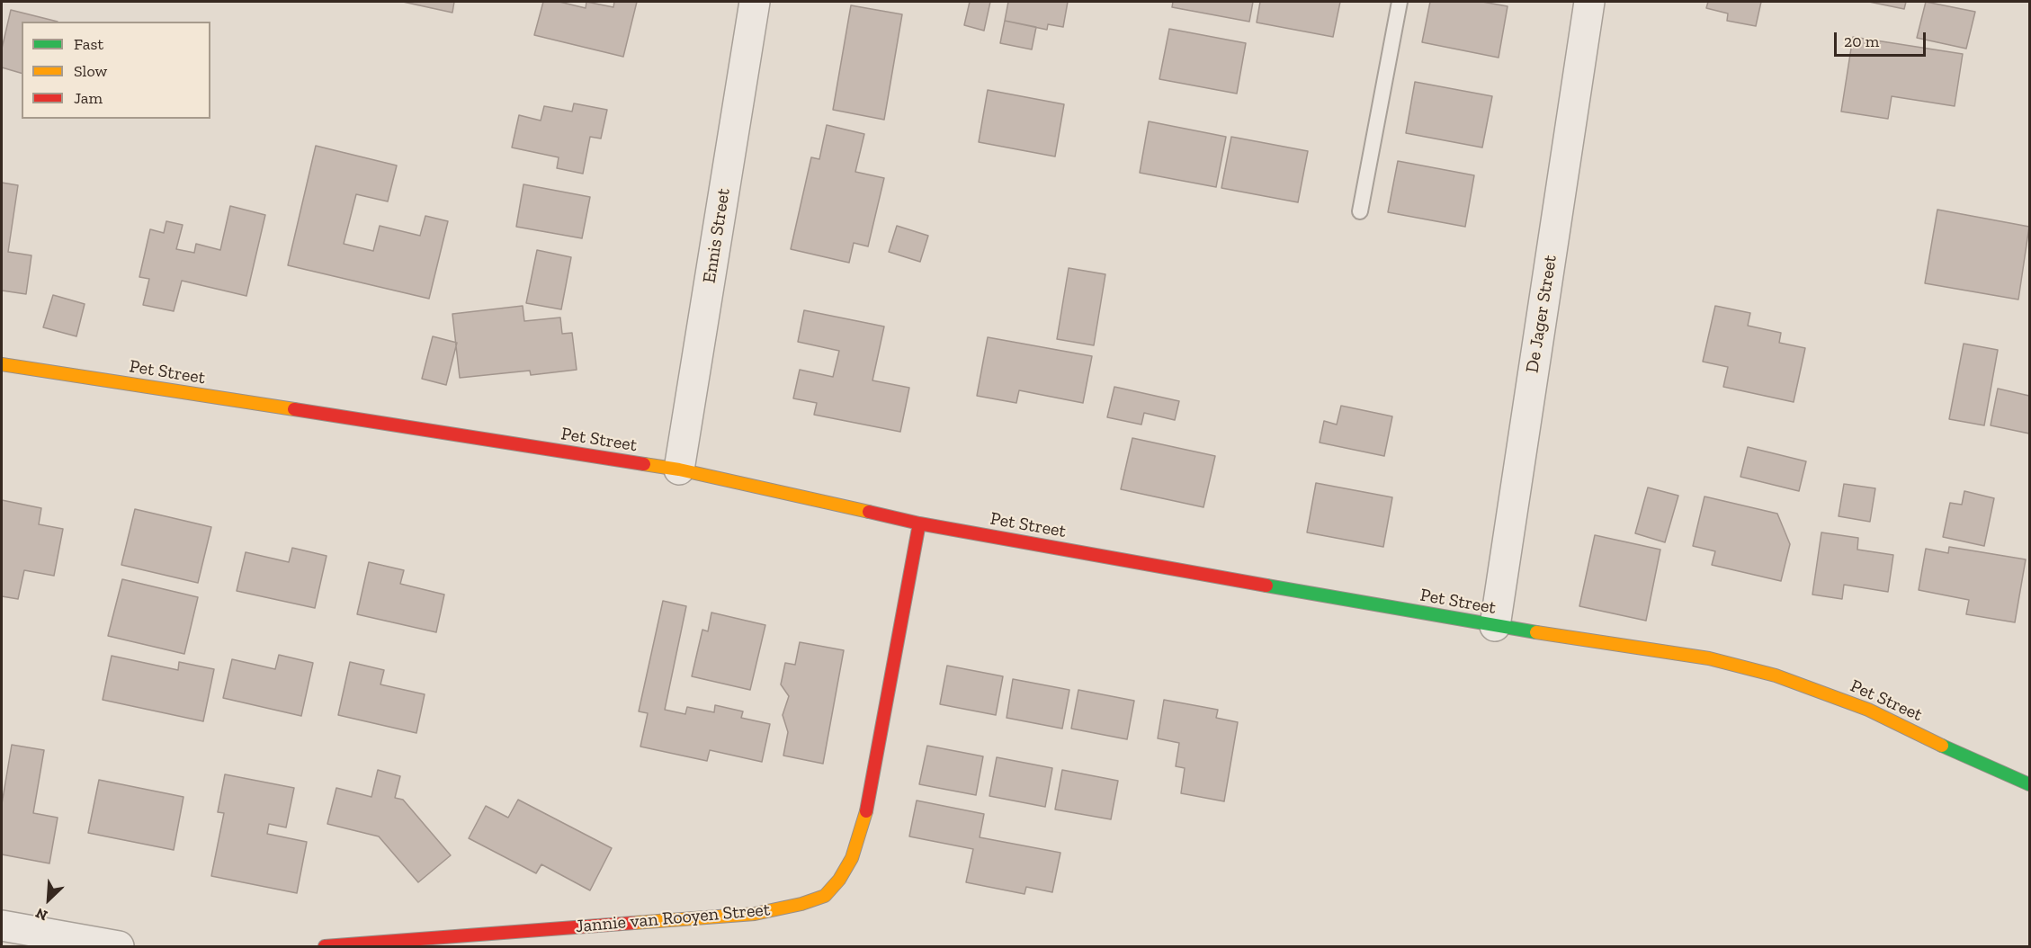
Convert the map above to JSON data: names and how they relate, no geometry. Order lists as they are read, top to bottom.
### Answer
{
  "streets": {
    "street": [
      "Ennis Street",
      "De Jager Street",
      "Pet Street",
      "Jannie van Rooyen Street"
    ]
  },
  "crossings": [
    ["Ennis Street", "Pet Street"],
    ["De Jager Street", "Pet Street"],
    ["Pet Street", "Jannie van Rooyen Street"]
  ],
  "legend": ["Fast", "Slow", "Jam"],
  "scale_bar": "20 m",
  "north": "bottom left"
}
